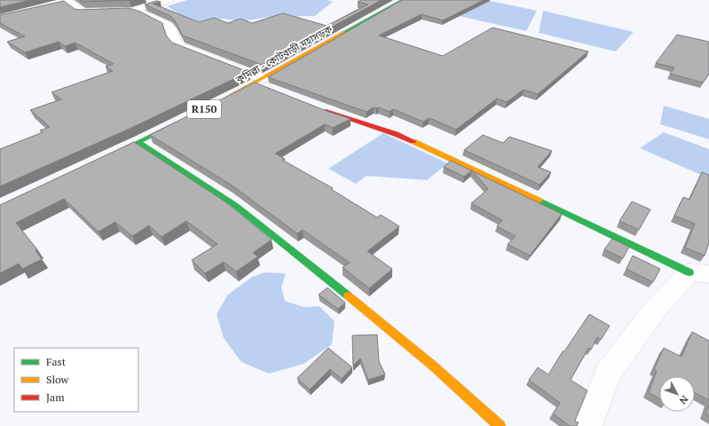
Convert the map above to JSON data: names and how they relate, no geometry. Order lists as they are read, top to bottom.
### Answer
{
  "streets": {
    "street": ["কুমিল্লা - কোটবাড়ী মহাসড়ক", "R150"]
  },
  "legend": ["Fast", "Slow", "Jam"],
  "north": "bottom right"
}
